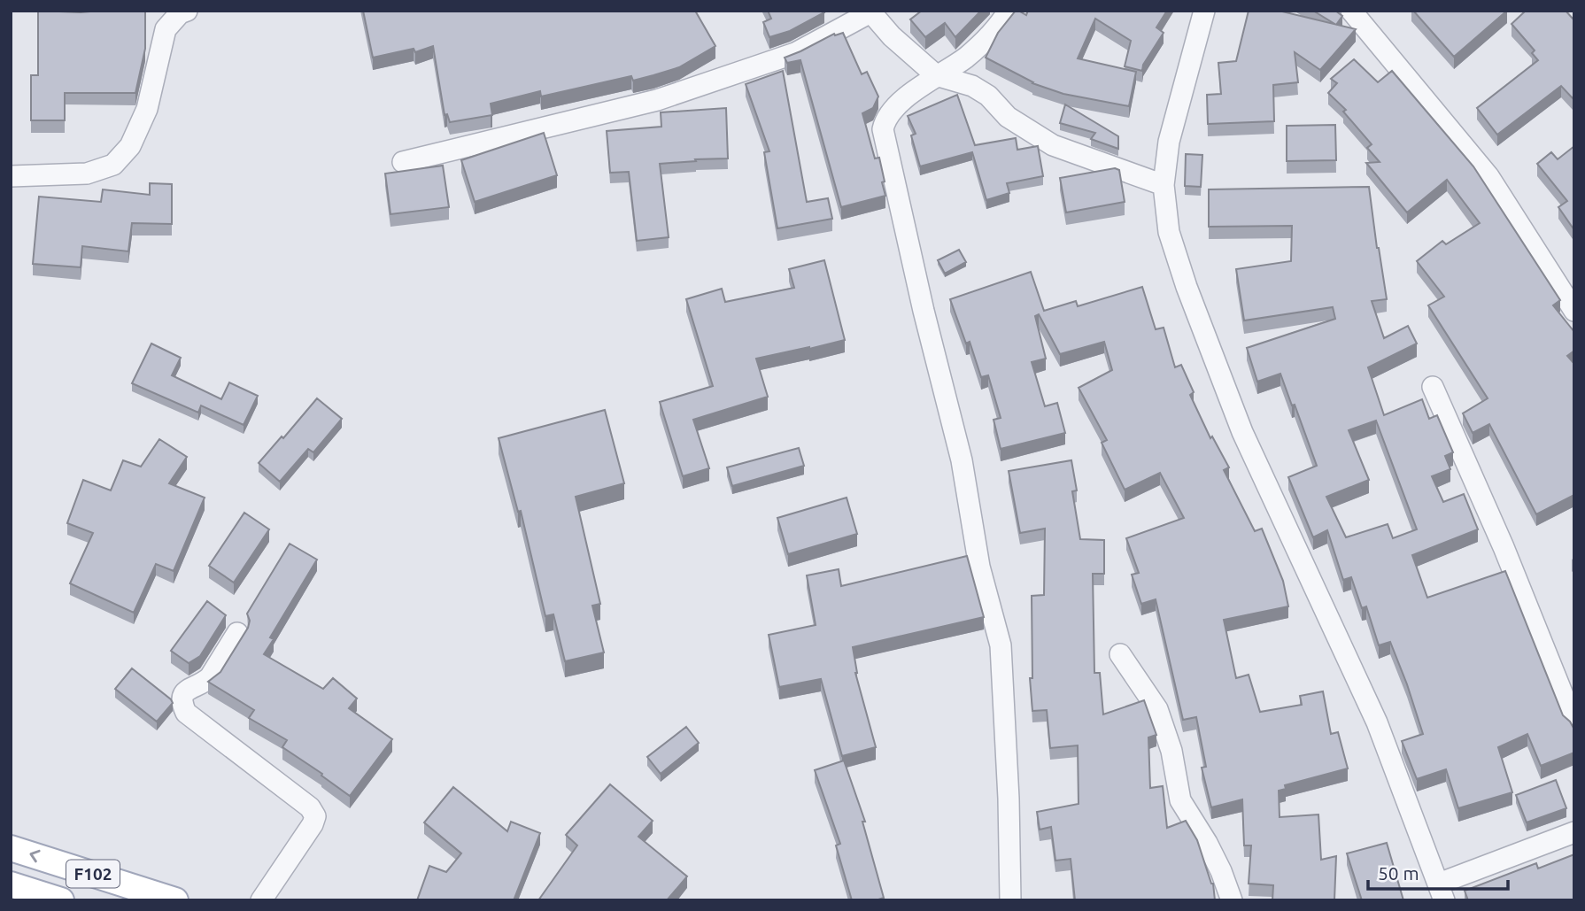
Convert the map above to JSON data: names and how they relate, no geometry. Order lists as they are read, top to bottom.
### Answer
{
  "streets": {
    "main road": ["F102"]
  },
  "scale_bar": "50 m"
}
